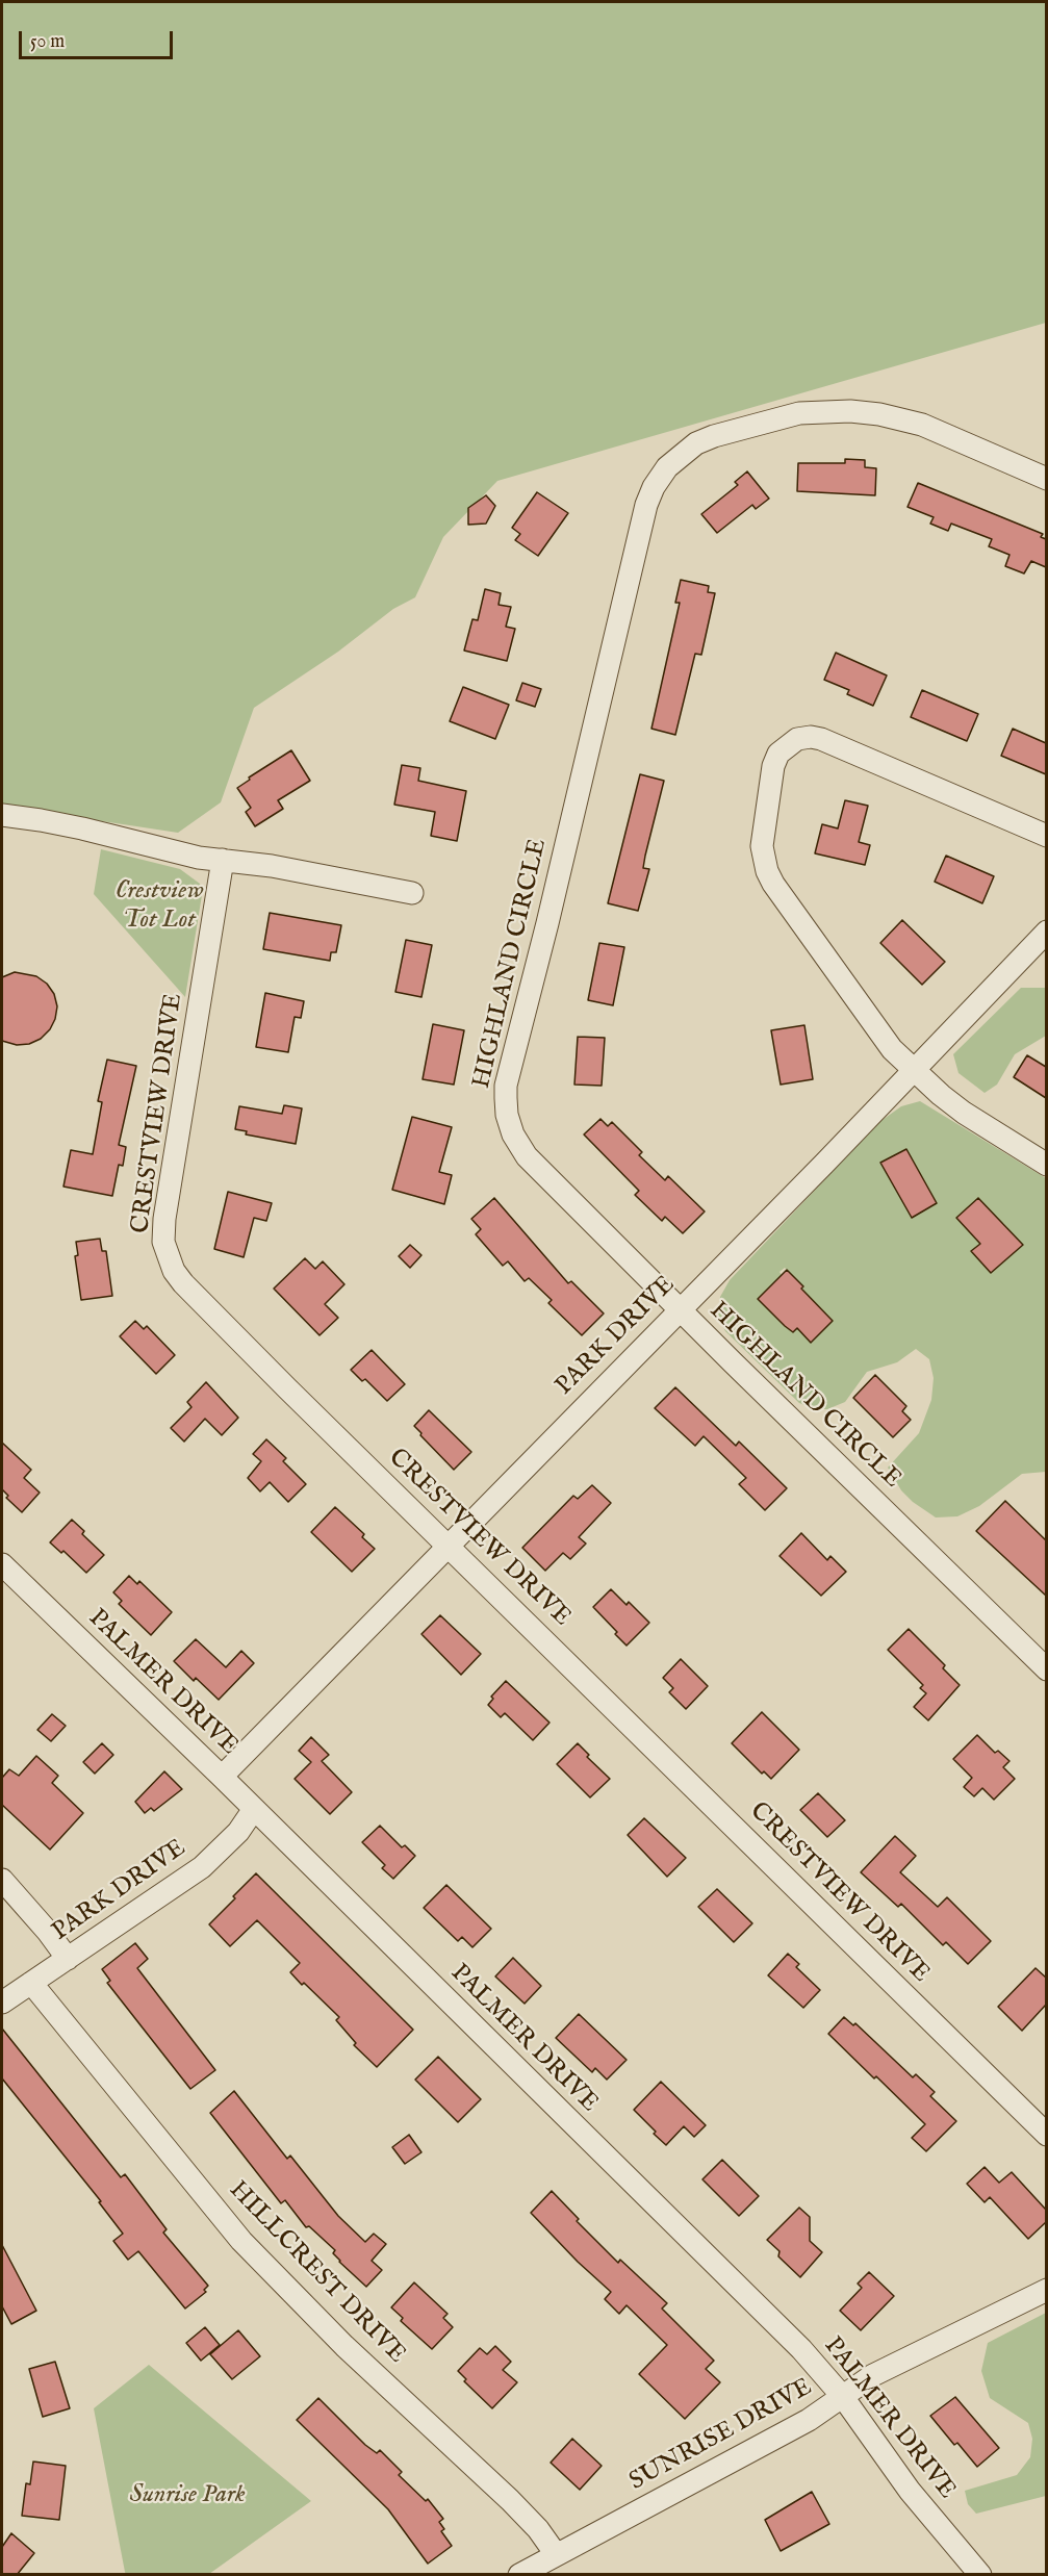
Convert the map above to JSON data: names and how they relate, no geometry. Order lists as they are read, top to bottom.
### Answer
{
  "streets": {
    "street": [
      "HIGHLAND CIRCLE",
      "CRESTVIEW DRIVE",
      "PARK DRIVE",
      "PALMER DRIVE",
      "HILLCREST DRIVE",
      "SUNRISE DRIVE"
    ]
  },
  "crossings": [
    ["HIGHLAND CIRCLE", "PARK DRIVE"],
    ["CRESTVIEW DRIVE", "PARK DRIVE"],
    ["PARK DRIVE", "PALMER DRIVE"],
    ["PARK DRIVE", "HILLCREST DRIVE"],
    ["PALMER DRIVE", "SUNRISE DRIVE"],
    ["HILLCREST DRIVE", "SUNRISE DRIVE"]
  ],
  "parks": ["Crestview Tot Lot", "Sunrise Park"],
  "scale_bar": "50 m"
}
